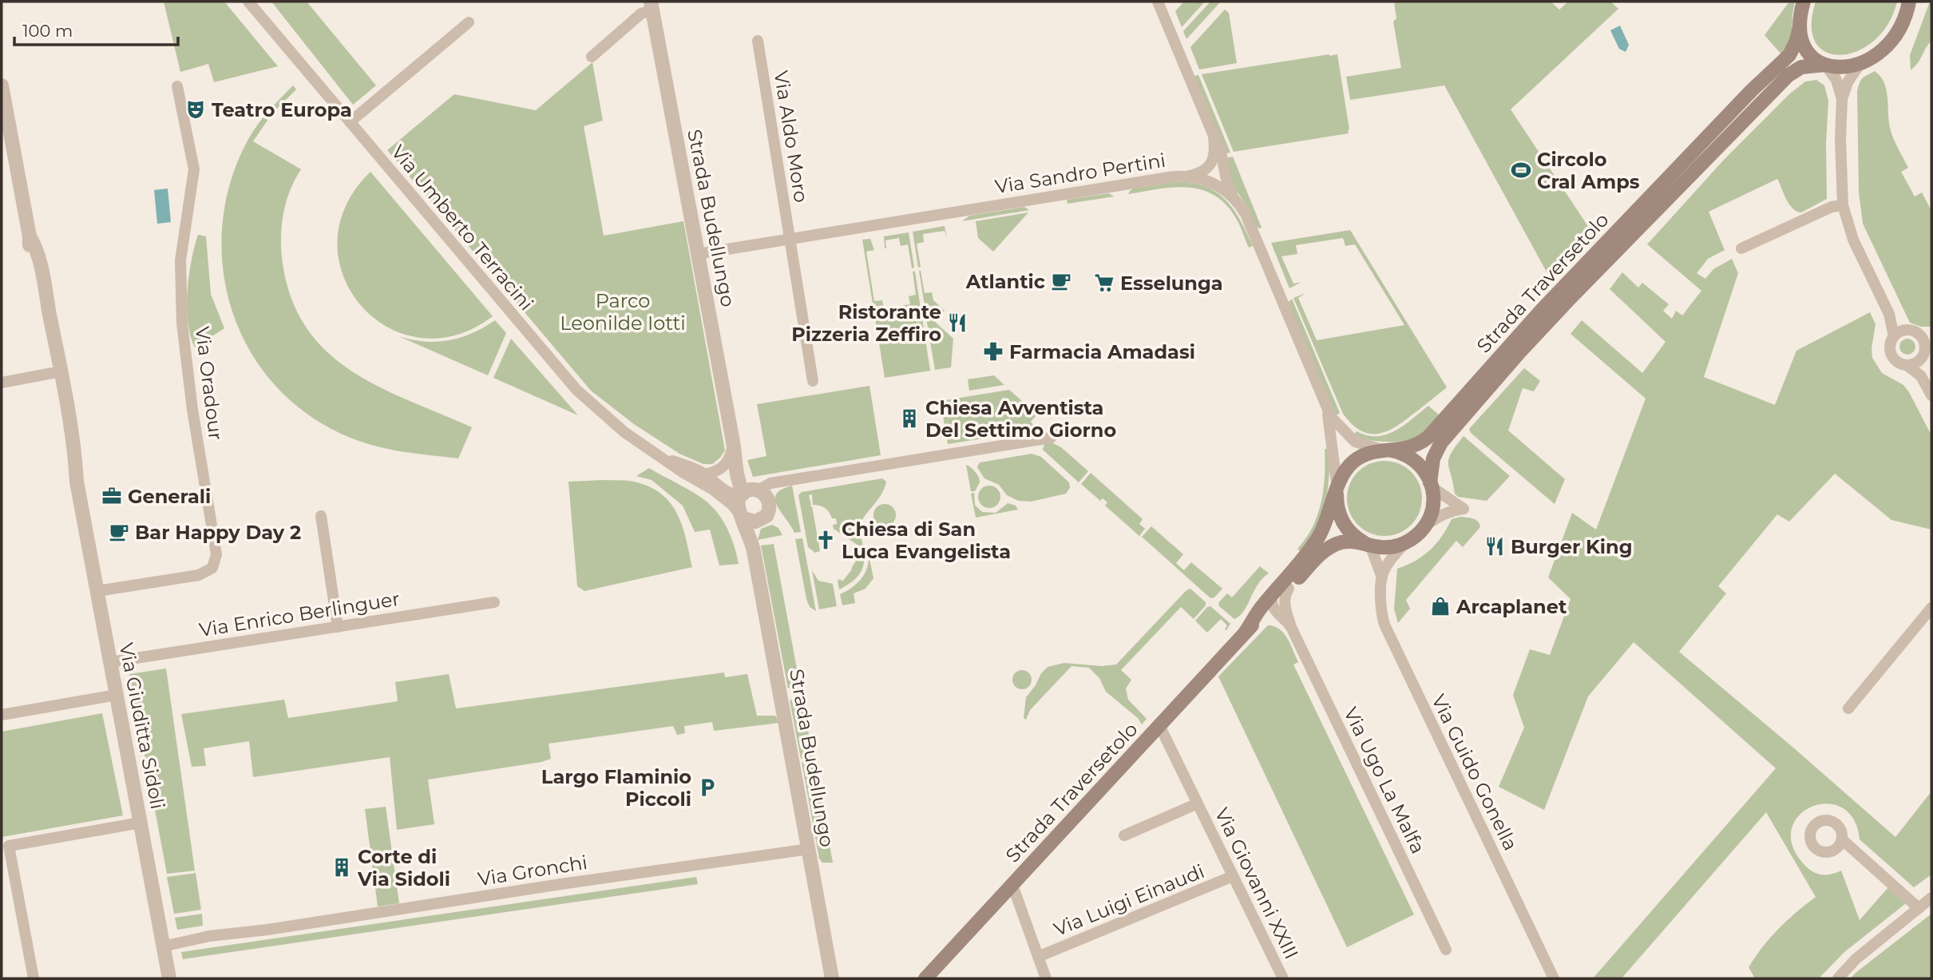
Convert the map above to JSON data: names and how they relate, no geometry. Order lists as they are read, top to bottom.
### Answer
{
  "streets": {
    "main road": ["Strada Traversetolo"],
    "street": [
      "Via Aldo Moro",
      "Via Sandro Pertini",
      "Strada Budellungo",
      "Via Umberto Terracini",
      "Via Oradour",
      "Via Enrico Berlinguer",
      "Via Giuditta Sidoli",
      "Via Guido Gonella",
      "Via Ugo La Malfa",
      "Via Gronchi",
      "Via Giovanni XXIII",
      "Via Luigi Einaudi"
    ]
  },
  "crossings": [
    ["Via Aldo Moro", "Via Sandro Pertini"],
    ["Via Sandro Pertini", "Strada Budellungo"],
    ["Via Sandro Pertini", "Strada Traversetolo"],
    ["Via Sandro Pertini", "Via Guido Gonella"],
    ["Strada Budellungo", "Via Umberto Terracini"],
    ["Strada Budellungo", "Via Gronchi"],
    ["Strada Traversetolo", "Via Guido Gonella"],
    ["Strada Traversetolo", "Via Ugo La Malfa"],
    ["Strada Traversetolo", "Via Giovanni XXIII"],
    ["Via Oradour", "Via Giuditta Sidoli"],
    ["Via Enrico Berlinguer", "Via Giuditta Sidoli"],
    ["Via Giuditta Sidoli", "Via Gronchi"],
    ["Via Giovanni XXIII", "Via Luigi Einaudi"]
  ],
  "parks": ["Parco Leonilde Iotti"],
  "places": {
    "theatre": ["Teatro Europa"],
    "sports": ["Circolo Cral Amps"],
    "cafe": ["Atlantic", "Bar Happy Day 2"],
    "supermarket": ["Esselunga"],
    "restaurant": ["Ristorante Pizzeria Zeffiro", "Burger King"],
    "pharmacy": ["Farmacia Amadasi"],
    "building": ["Chiesa Avventista Del Settimo Giorno", "Corte di Via Sidoli"],
    "office": ["Generali"],
    "church": ["Chiesa di San Luca Evangelista"],
    "shop": ["Arcaplanet"],
    "parking": ["Largo Flaminio Piccoli"]
  },
  "scale_bar": "100 m"
}
